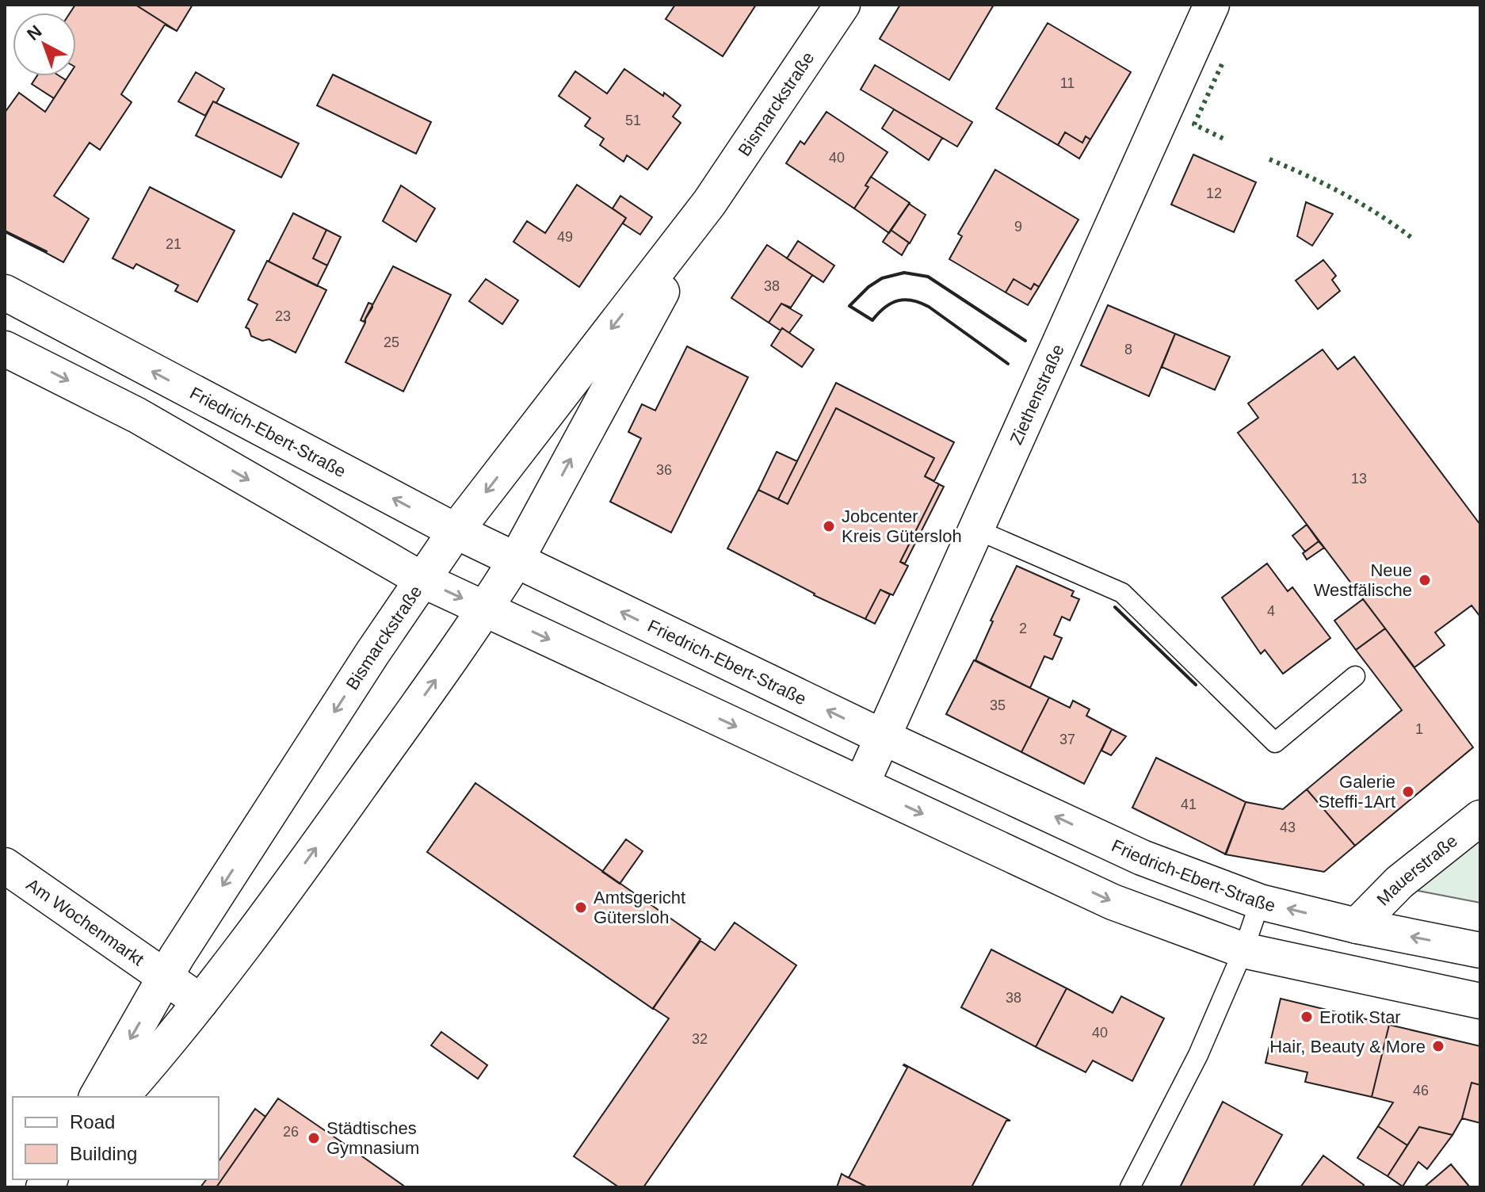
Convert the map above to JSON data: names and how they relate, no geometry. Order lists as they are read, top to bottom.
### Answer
{
  "streets": {
    "street": [
      "Bismarckstraße",
      "Ziethenstraße",
      "Friedrich-Ebert-Straße",
      "Mauerstraße",
      "Am Wochenmarkt"
    ]
  },
  "crossings": [
    ["Bismarckstraße", "Friedrich-Ebert-Straße"],
    ["Bismarckstraße", "Am Wochenmarkt"],
    ["Ziethenstraße", "Friedrich-Ebert-Straße"],
    ["Friedrich-Ebert-Straße", "Mauerstraße"]
  ],
  "places": [
    "Jobcenter Kreis Gütersloh",
    "Neue Westfälische",
    "Galerie Steffi-1Art",
    "Amtsgericht Gütersloh",
    "Erotik Star",
    "Hair, Beauty & More",
    "Städtisches Gymnasium"
  ],
  "house_numbers": [
    "11",
    "51",
    "40",
    "12",
    "9",
    "49",
    "21",
    "38",
    "23",
    "25",
    "8",
    "36",
    "13",
    "4",
    "2",
    "35",
    "1",
    "37",
    "41",
    "43",
    "38",
    "40",
    "32",
    "46",
    "26"
  ],
  "legend": ["Road", "Building"],
  "north": "top left"
}
